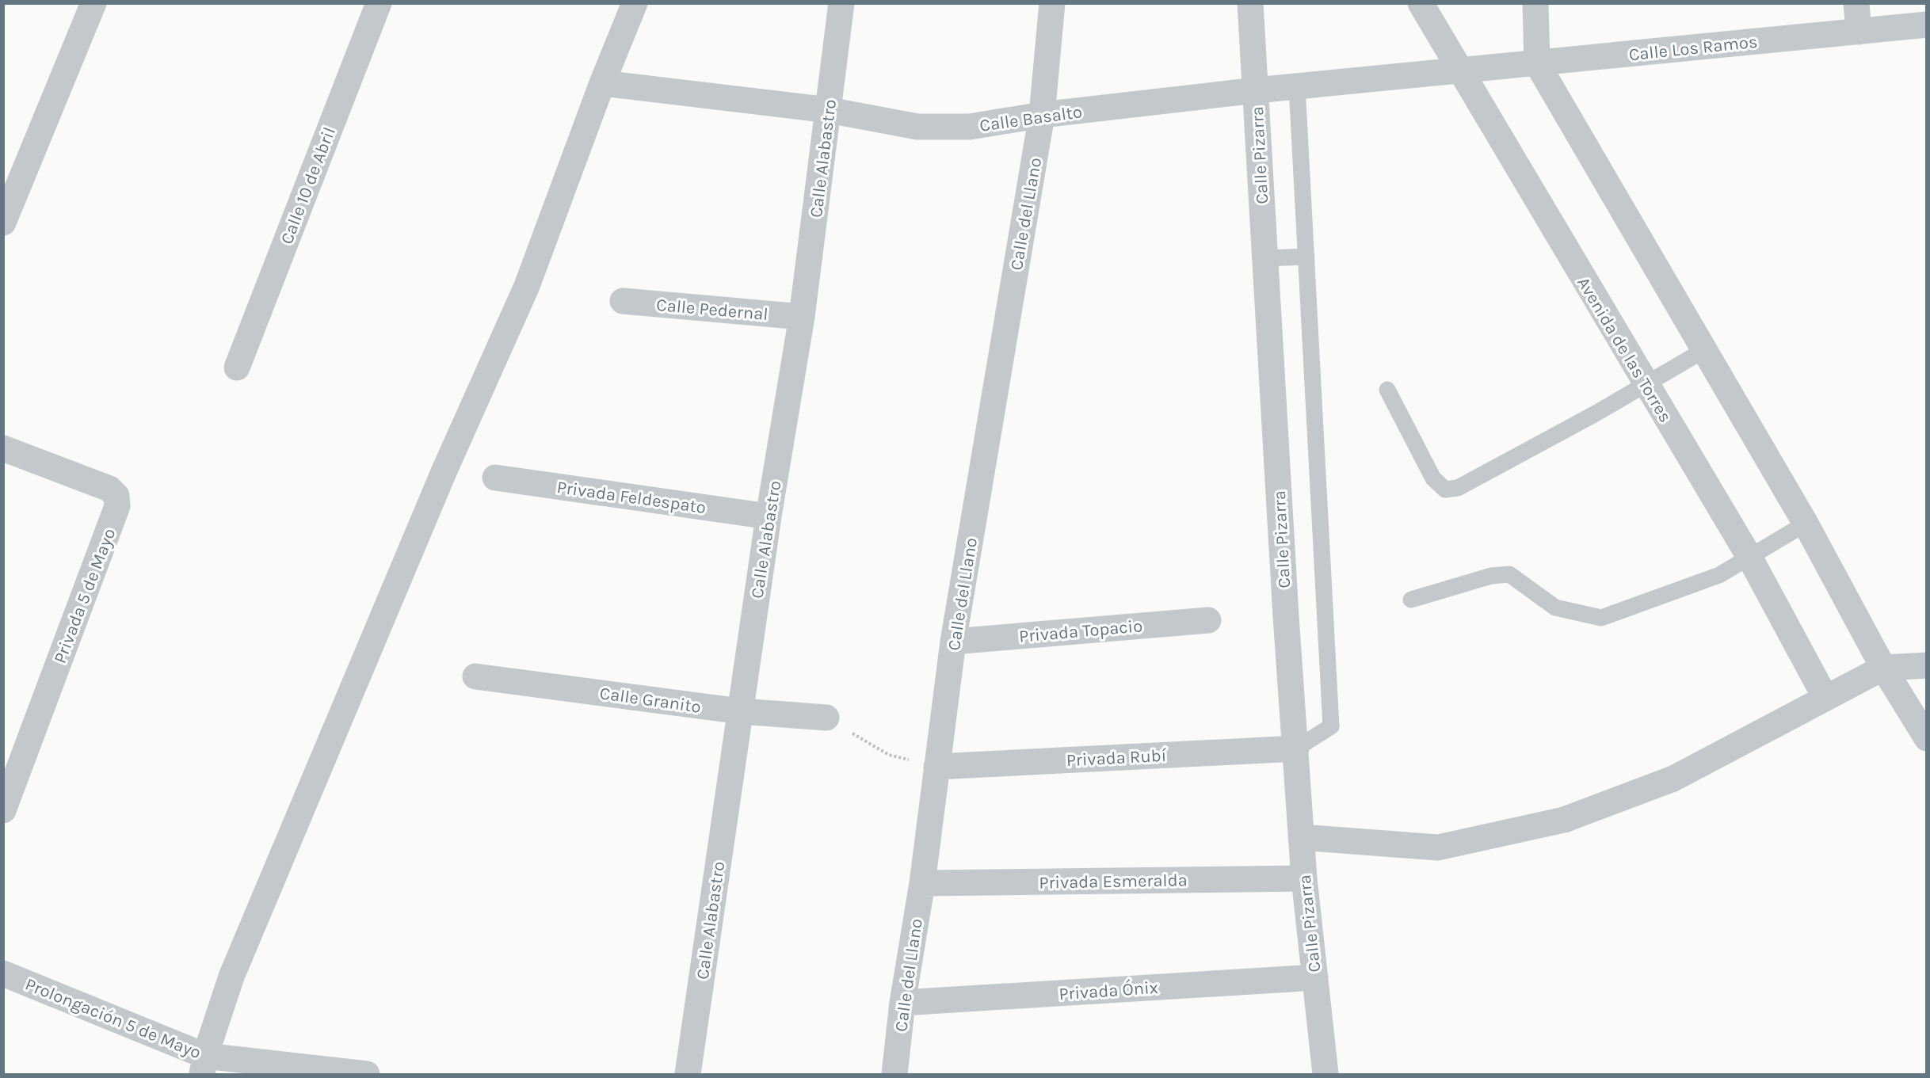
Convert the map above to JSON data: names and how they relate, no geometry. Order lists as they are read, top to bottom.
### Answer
{
  "streets": {
    "street": [
      "Calle Los Ramos",
      "Calle Basalto",
      "Calle Pizarra",
      "Calle Alabastro",
      "Calle 10 de Abril",
      "Calle del Llano",
      "Calle Pedernal",
      "Avenida de las Torres",
      "Privada Feldespato",
      "Privada 5 de Mayo",
      "Privada Topacio",
      "Calle Granito",
      "Privada Rubí",
      "Privada Esmeralda",
      "Privada Ónix",
      "Prolongación 5 de Mayo"
    ]
  },
  "crossings": [
    ["Calle Los Ramos", "Calle Basalto"],
    ["Calle Los Ramos", "Avenida de las Torres"],
    ["Calle Basalto", "Calle Pizarra"],
    ["Calle Basalto", "Calle Alabastro"],
    ["Calle Basalto", "Calle del Llano"],
    ["Calle Basalto", "Avenida de las Torres"],
    ["Calle Pizarra", "Privada Rubí"],
    ["Calle Pizarra", "Privada Esmeralda"],
    ["Calle Pizarra", "Privada Ónix"],
    ["Calle Alabastro", "Calle Pedernal"],
    ["Calle Alabastro", "Privada Feldespato"],
    ["Calle Alabastro", "Calle Granito"],
    ["Calle del Llano", "Privada Topacio"],
    ["Calle del Llano", "Privada Rubí"],
    ["Calle del Llano", "Privada Esmeralda"],
    ["Calle del Llano", "Privada Ónix"]
  ]
}
